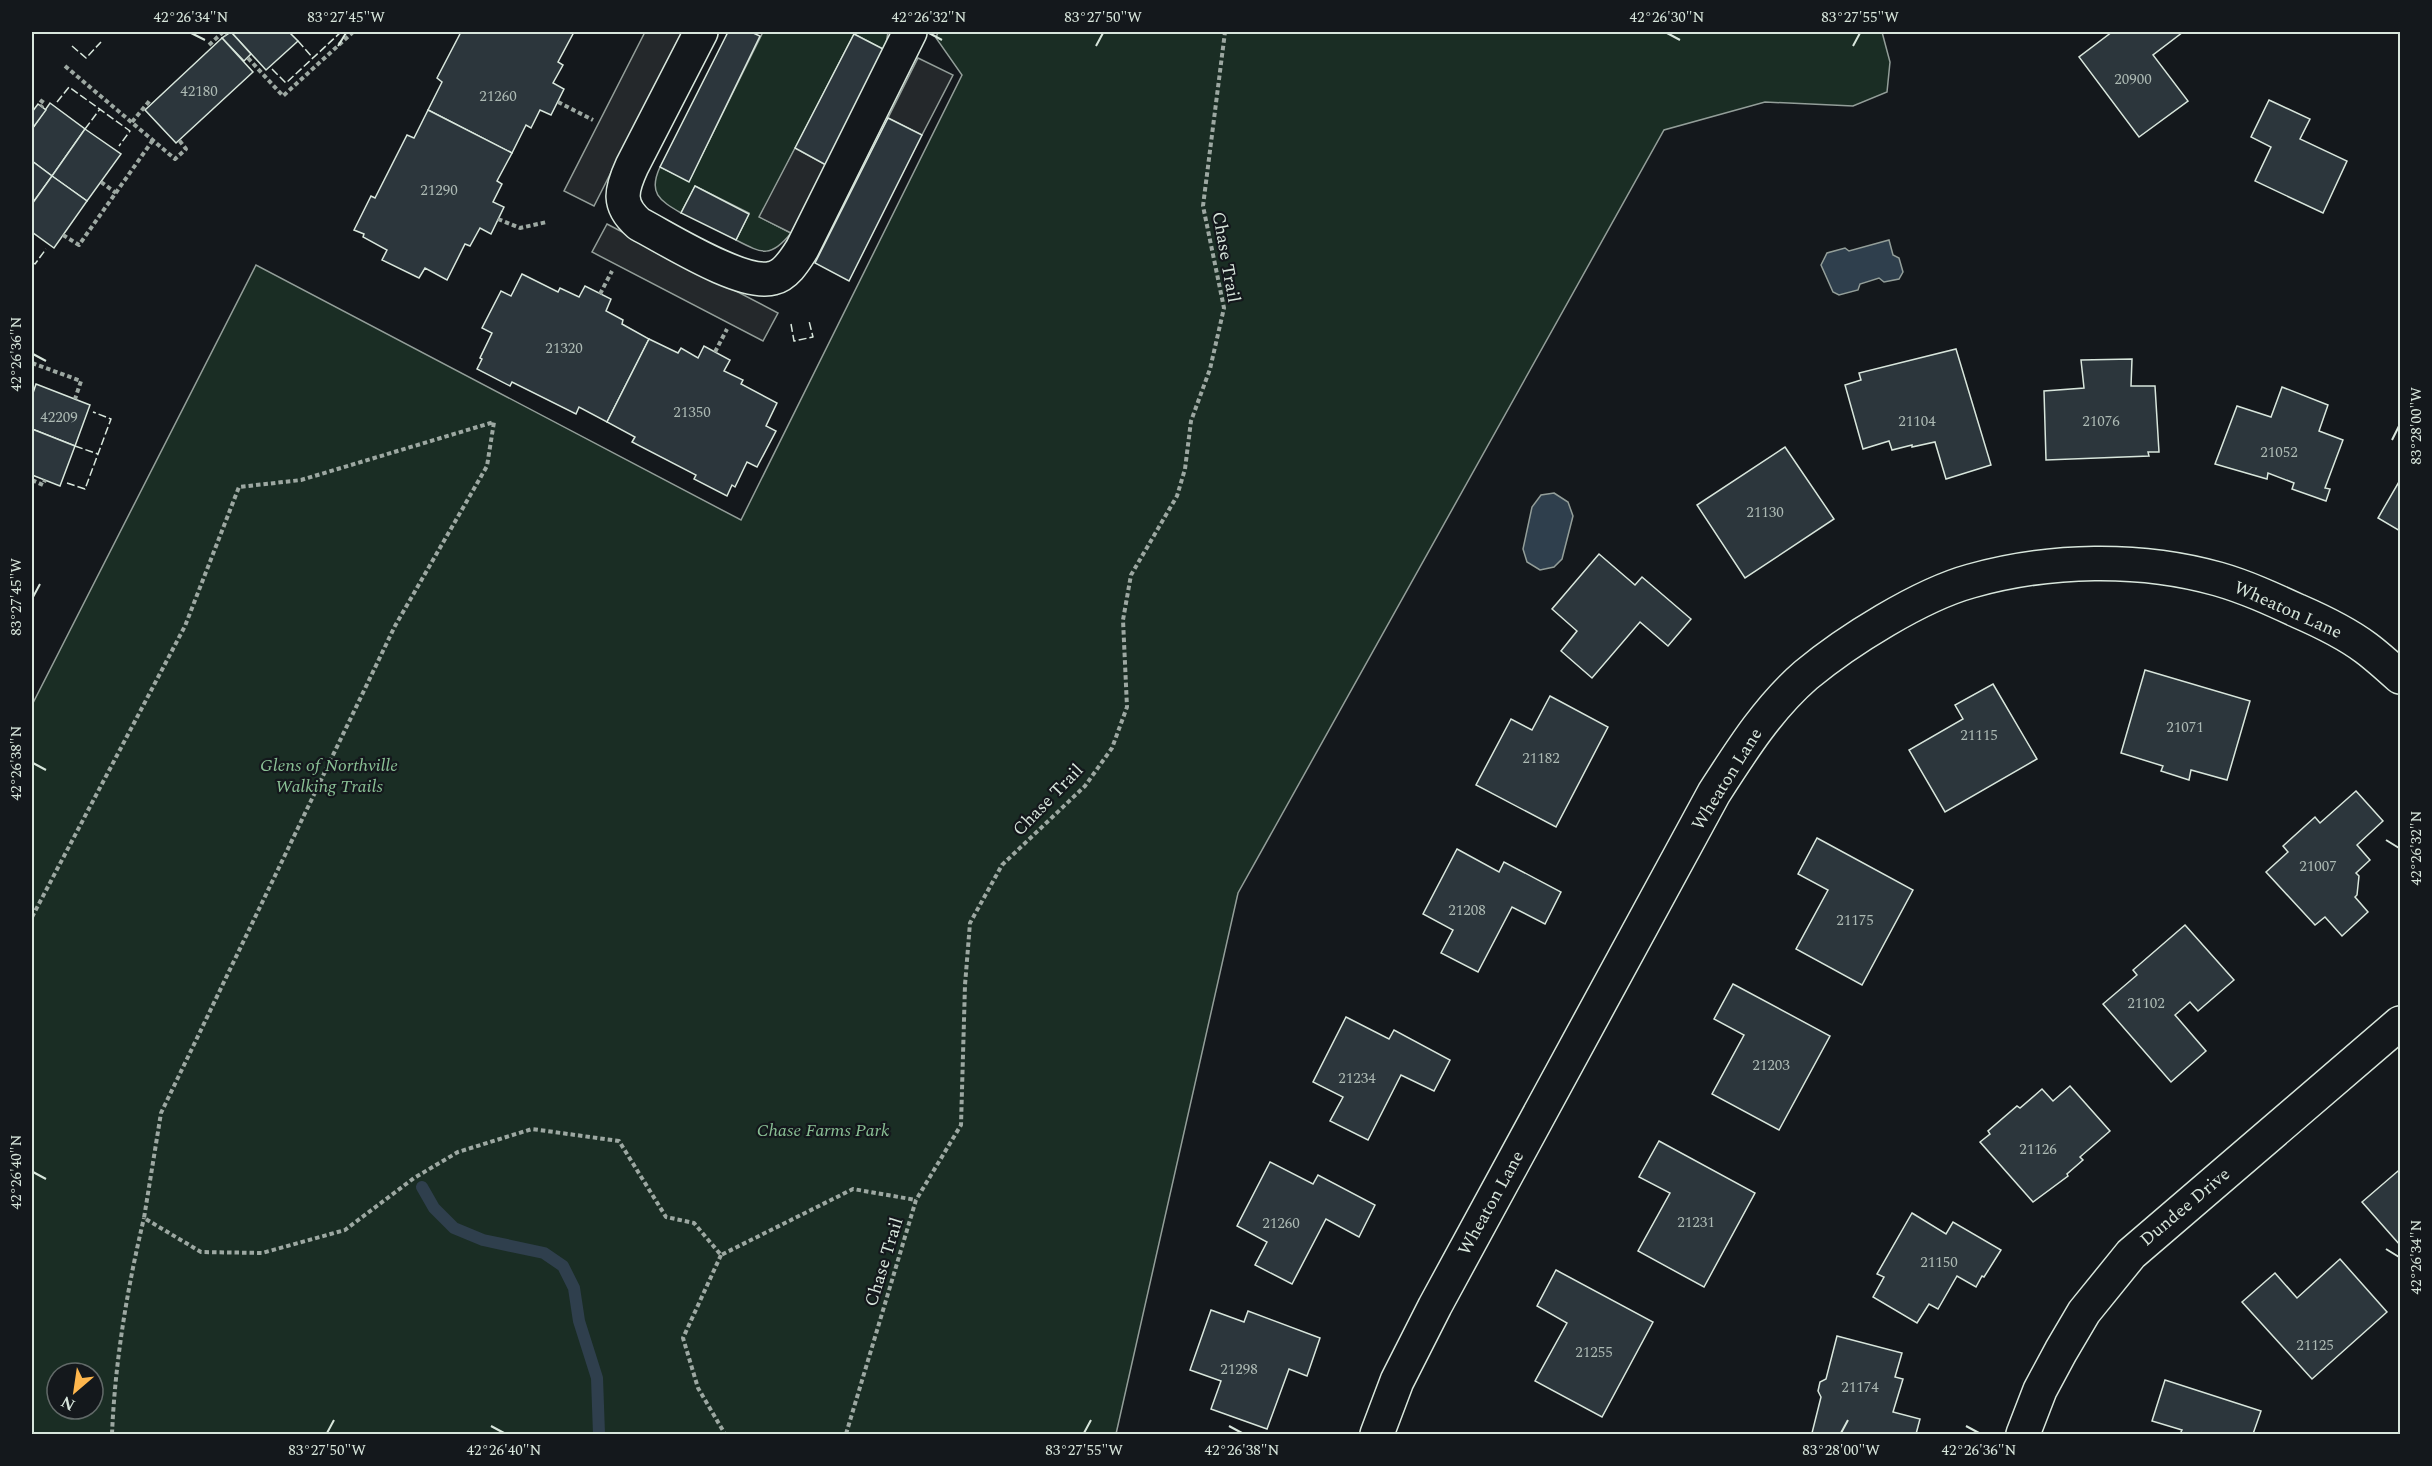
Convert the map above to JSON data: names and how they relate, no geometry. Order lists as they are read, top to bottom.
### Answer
{
  "streets": {
    "street": ["Wheaton Lane", "Dundee Drive"],
    "path": ["Chase Trail"]
  },
  "parks": ["Glens of Northville Walking Trails", "Chase Farms Park"],
  "house_numbers": [
    "20900",
    "42180",
    "21260",
    "21290",
    "21320",
    "21350",
    "42209",
    "21104",
    "21076",
    "21052",
    "21130",
    "21071",
    "21115",
    "21182",
    "21007",
    "21208",
    "21175",
    "21102",
    "21203",
    "21234",
    "21126",
    "21231",
    "21260",
    "21150",
    "21125",
    "21255",
    "21298",
    "21174"
  ],
  "north": "bottom left",
  "coordinates": [
    "42°26'34\"N",
    "83°27'45\"W",
    "42°26'32\"N",
    "83°27'50\"W",
    "42°26'30\"N",
    "83°27'55\"W",
    "42°26'36\"N",
    "83°28'00\"W",
    "42°26'38\"N",
    "42°26'40\"N"
  ]
}
